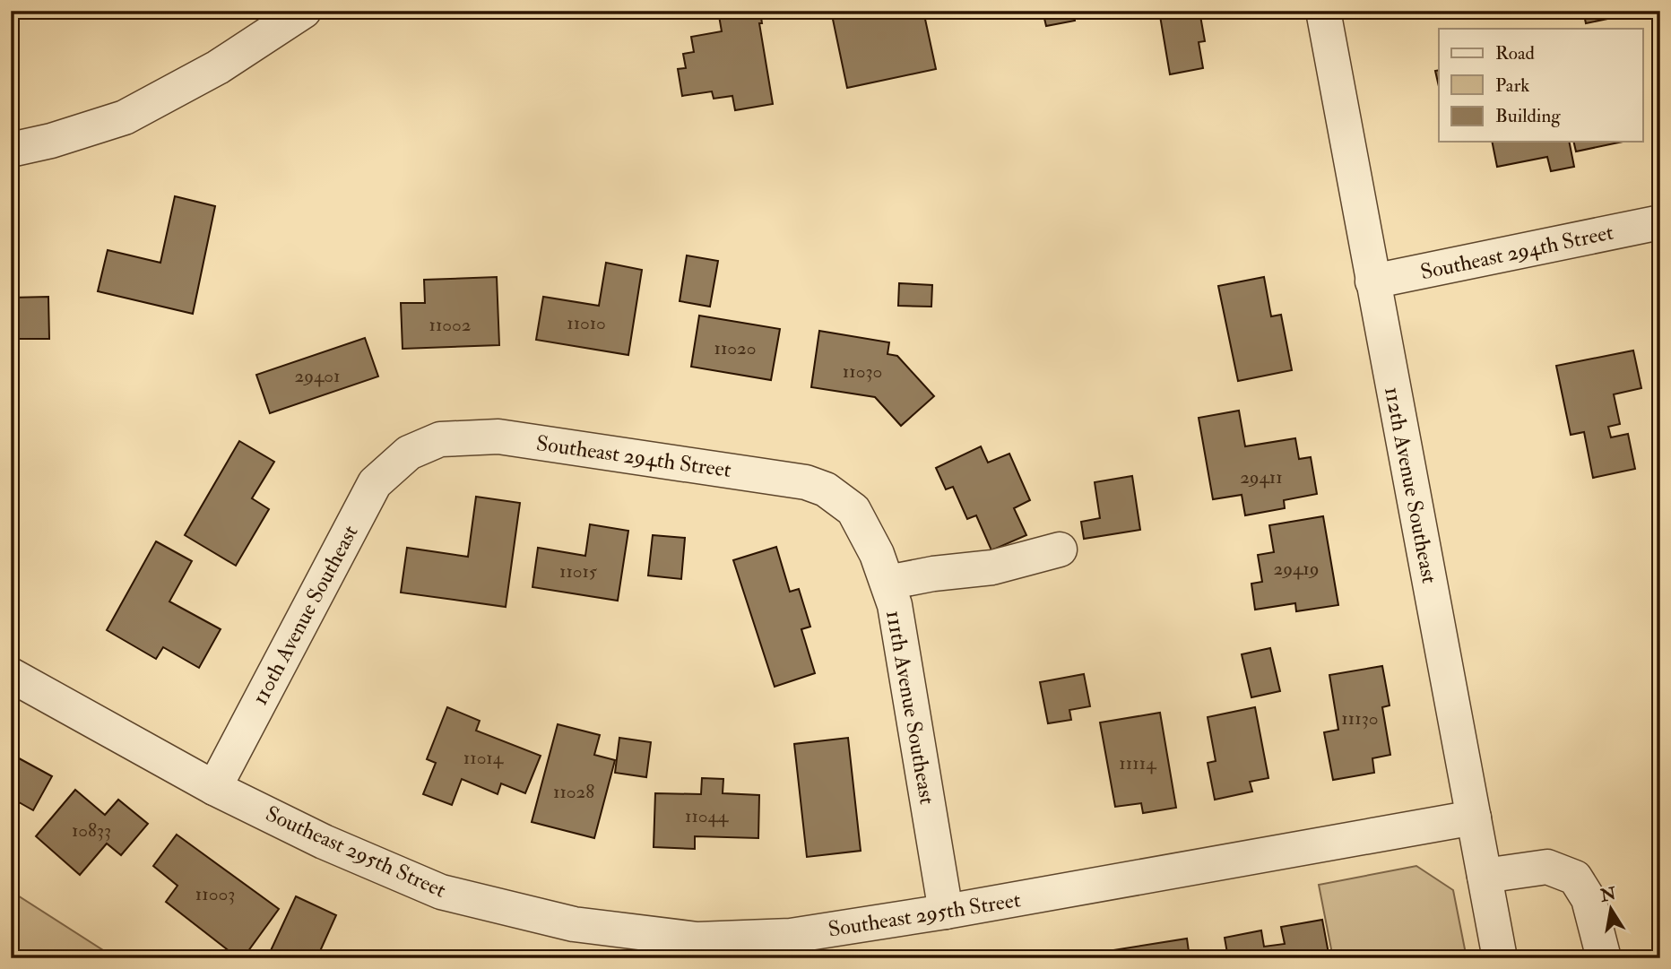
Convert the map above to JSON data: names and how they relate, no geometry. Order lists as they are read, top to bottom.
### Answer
{
  "streets": {
    "street": [
      "Southeast 294th Street",
      "112th Avenue Southeast",
      "110th Avenue Southeast",
      "111th Avenue Southeast",
      "Southeast 295th Street"
    ]
  },
  "crossings": [
    ["Southeast 294th Street", "112th Avenue Southeast"],
    ["Southeast 294th Street", "110th Avenue Southeast"],
    ["Southeast 294th Street", "111th Avenue Southeast"],
    ["112th Avenue Southeast", "Southeast 295th Street"],
    ["110th Avenue Southeast", "Southeast 295th Street"],
    ["111th Avenue Southeast", "Southeast 295th Street"]
  ],
  "house_numbers": [
    "11010",
    "11002",
    "11020",
    "11030",
    "29401",
    "29411",
    "29419",
    "11015",
    "11130",
    "11014",
    "11114",
    "11028",
    "11044",
    "10833",
    "11003"
  ],
  "legend": ["Road", "Park", "Building"],
  "north": "top"
}
